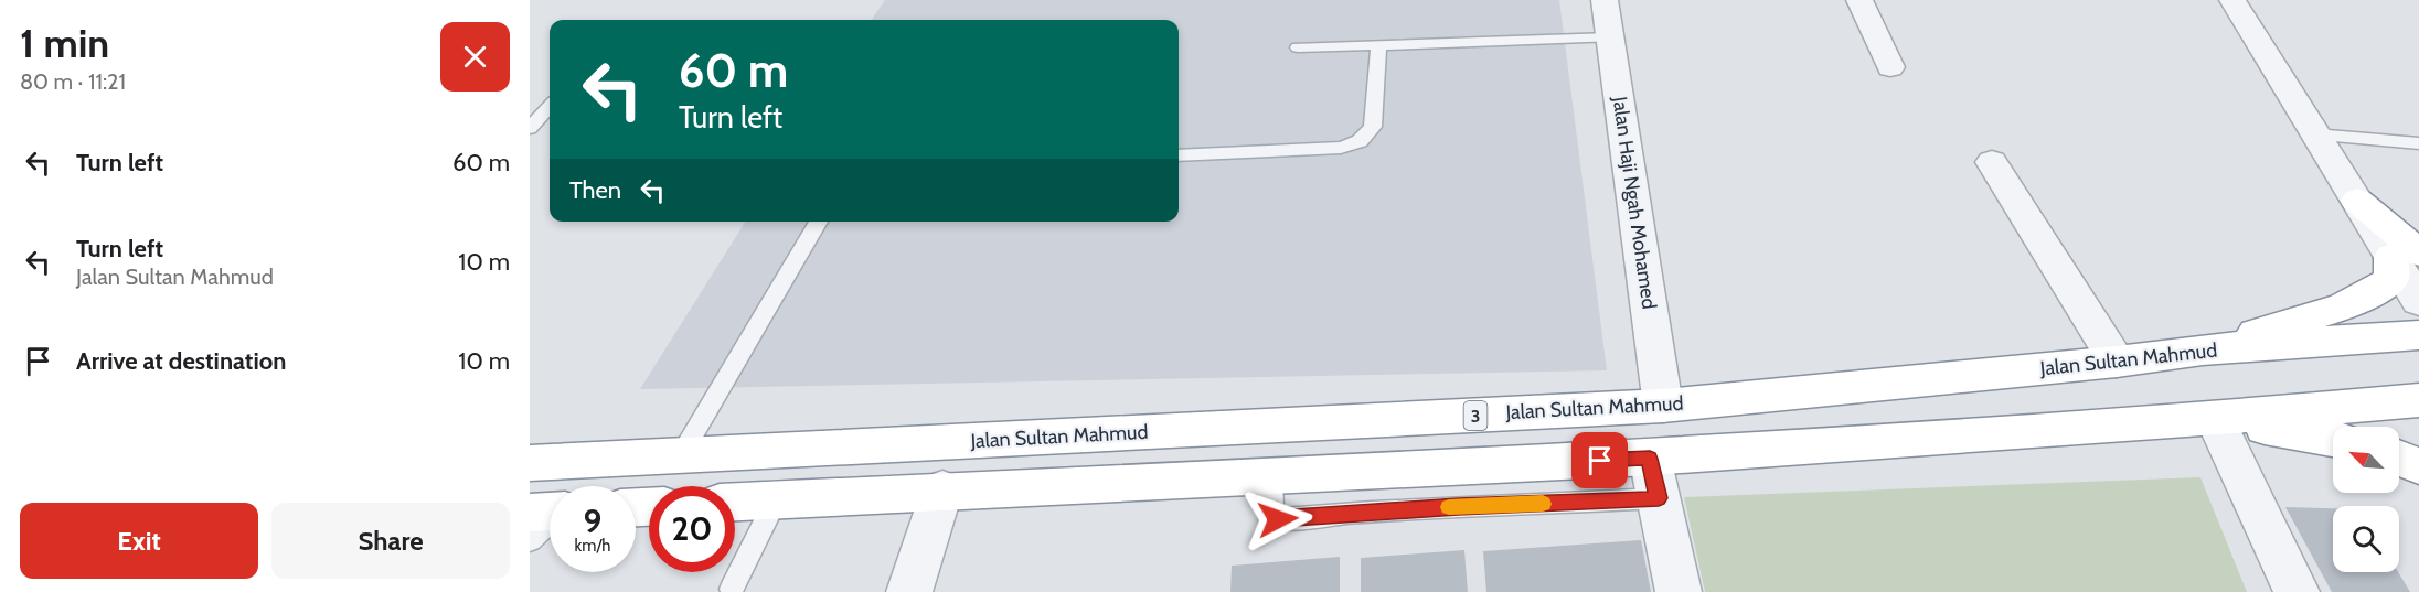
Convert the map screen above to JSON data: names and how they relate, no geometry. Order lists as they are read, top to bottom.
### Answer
{
  "streets": {
    "highway": ["Jalan Sultan Mahmud", "3"],
    "street": ["Jalan Haji Ngah Mohamed"]
  },
  "crossings": [
    ["Jalan Haji Ngah Mohamed", "Jalan Sultan Mahmud"]
  ],
  "north": "top left",
  "page": {
    "heading": ["1 min", "80 m · 11:21"],
    "turn": ["60 m", "Turn left"],
    "list": [
      {
        "name": "Turn left",
        "value": "60 m"
      },
      {
        "name": "Turn left",
        "note": "Jalan Sultan Mahmud",
        "value": "10 m"
      },
      {
        "name": "Arrive at destination",
        "value": "10 m"
      }
    ],
    "then": "Then",
    "speed": "9 km/h",
    "limit": "20",
    "buttons": ["Exit", "Share"]
  }
}
